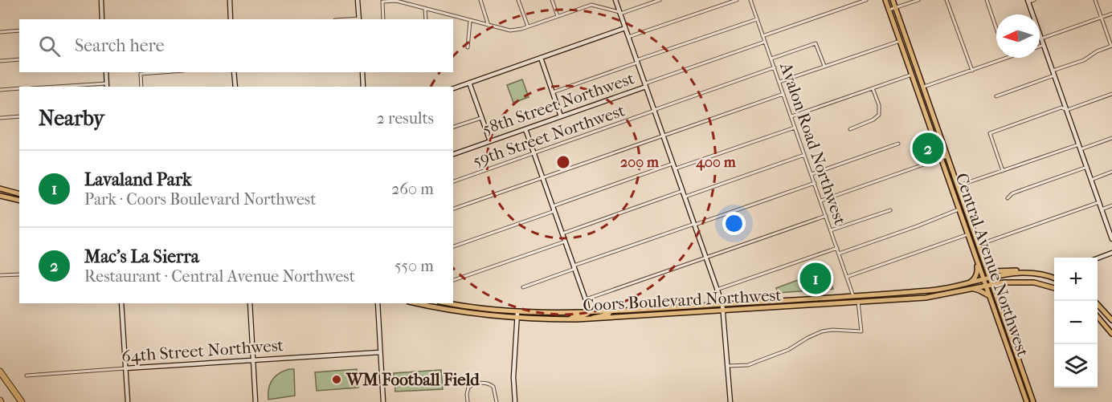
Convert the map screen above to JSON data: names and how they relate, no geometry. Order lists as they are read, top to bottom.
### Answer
{
  "streets": {
    "main road": ["Central Avenue Northwest", "Coors Boulevard Northwest"],
    "street": [
      "58th Street Northwest",
      "59th Street Northwest",
      "Avalon Road Northwest",
      "64th Street Northwest"
    ]
  },
  "crossings": [
    ["58th Street Northwest", "Avalon Road Northwest"],
    ["59th Street Northwest", "Avalon Road Northwest"],
    ["Avalon Road Northwest", "Coors Boulevard Northwest"],
    ["Central Avenue Northwest", "Coors Boulevard Northwest"]
  ],
  "places": ["WM Football Field"],
  "north": "left",
  "page": {
    "search": "Search here",
    "heading": ["Nearby", "2 results"],
    "pins": ["2", "1"],
    "list": [
      {
        "mark": "1",
        "name": "Lavaland Park",
        "note": "Park · Coors Boulevard Northwest",
        "value": "260 m"
      },
      {
        "mark": "2",
        "name": "Mac's La Sierra",
        "note": "Restaurant · Central Avenue Northwest",
        "value": "550 m"
      }
    ],
    "map_buttons": ["+", "−"]
  },
  "rings": ["200 m", "400 m"]
}
